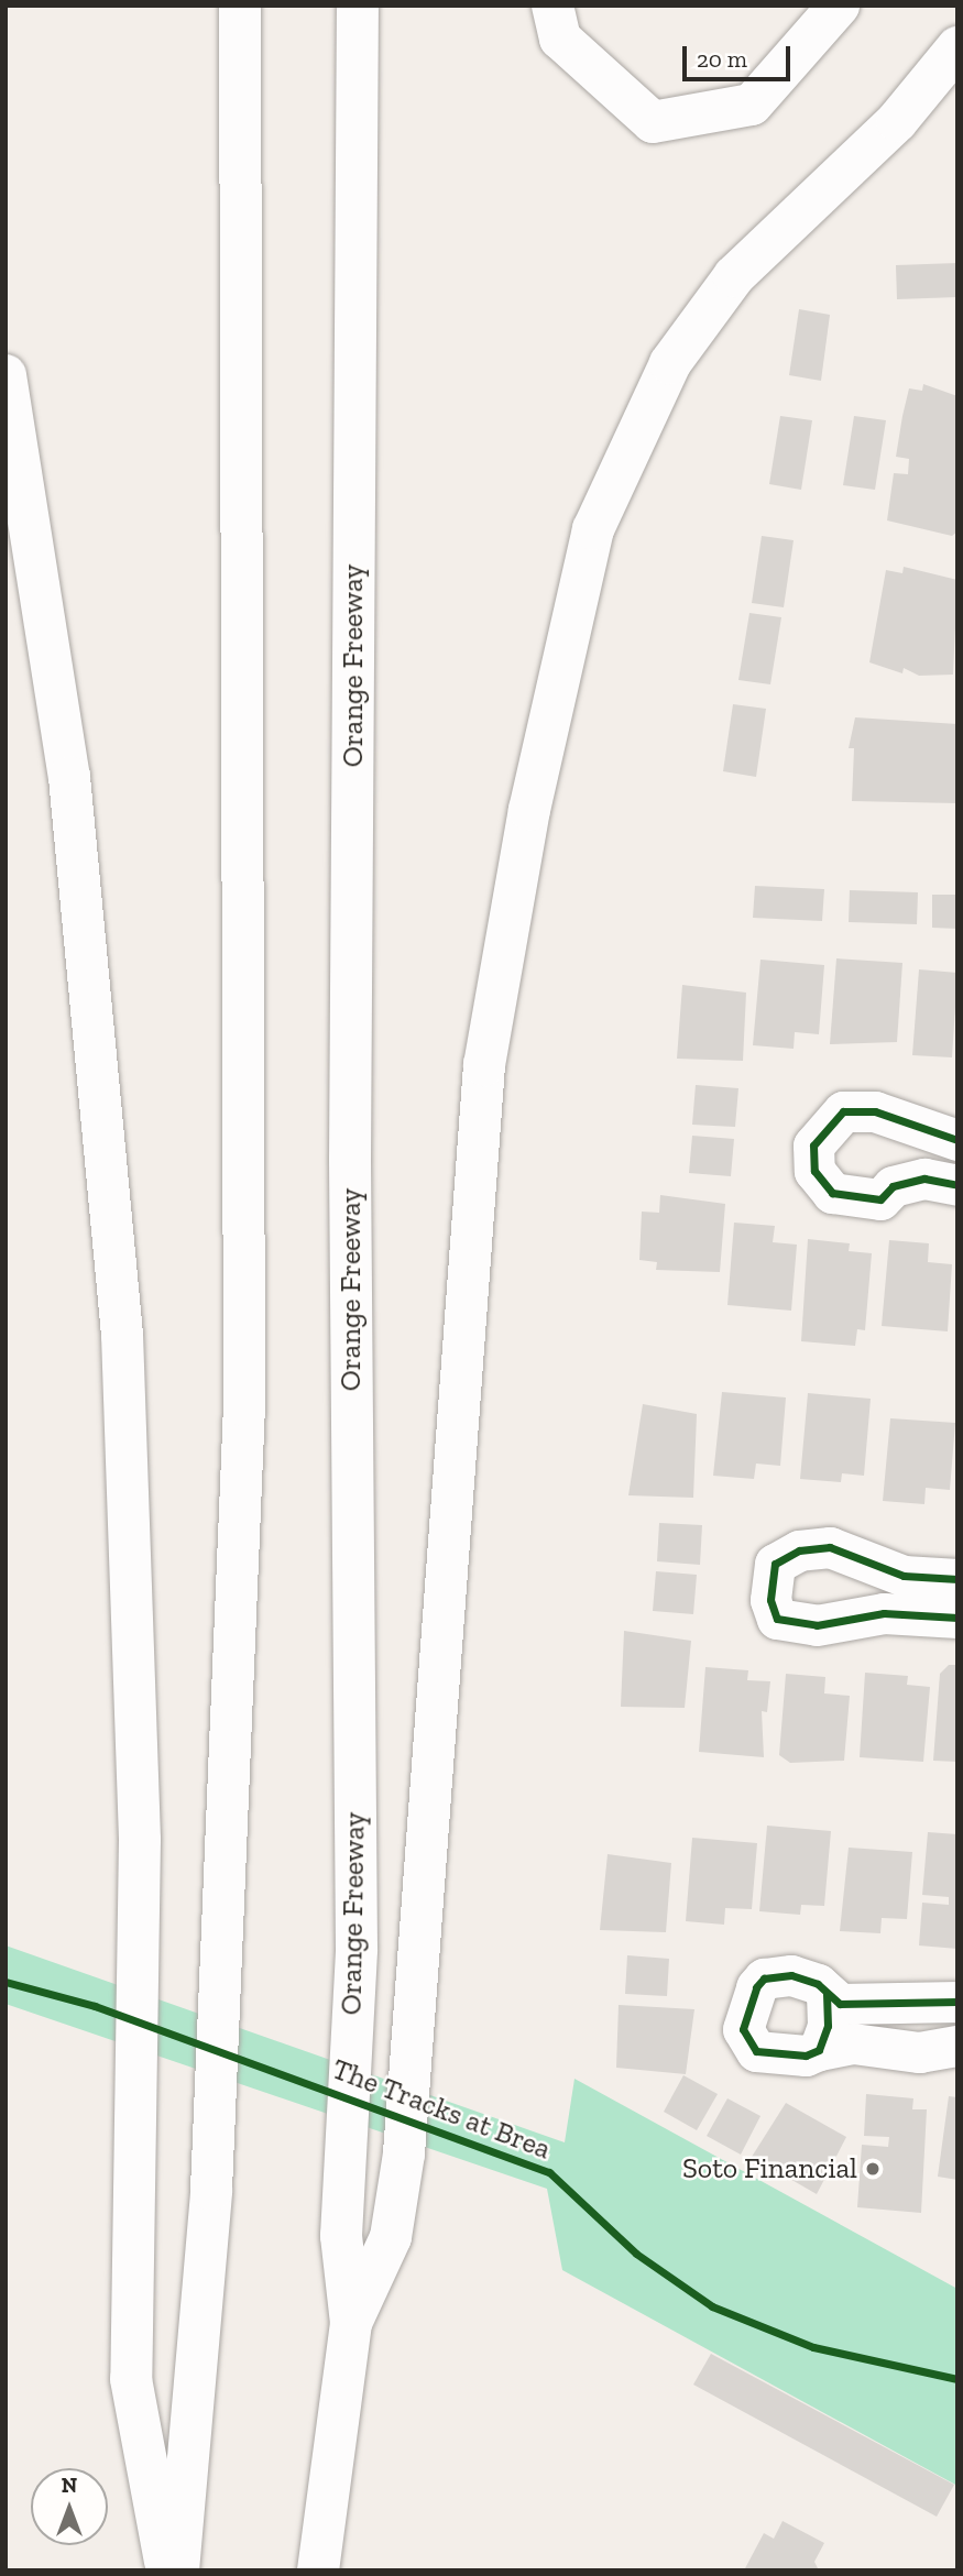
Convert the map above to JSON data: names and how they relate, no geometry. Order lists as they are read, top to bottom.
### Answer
{
  "streets": {
    "highway": ["Orange Freeway"],
    "cycle path": ["The Tracks at Brea"]
  },
  "places": ["Soto Financial"],
  "scale_bar": "20 m",
  "north": "top"
}
